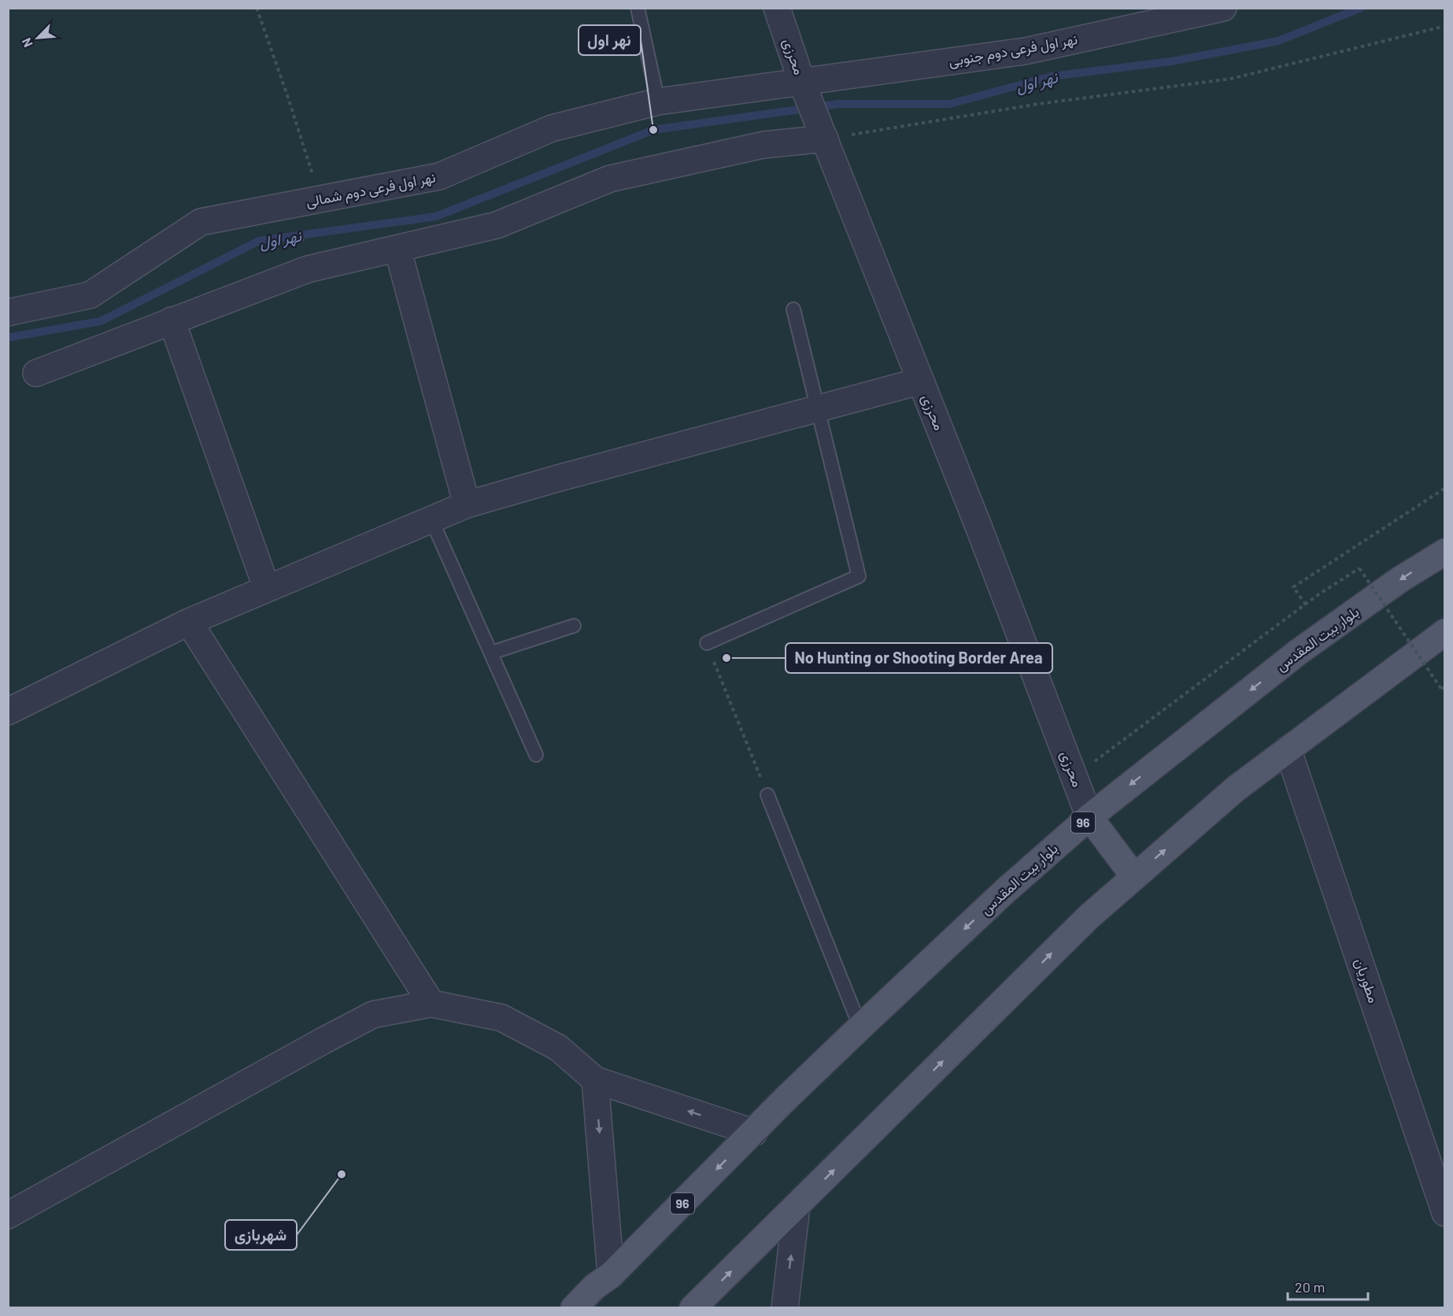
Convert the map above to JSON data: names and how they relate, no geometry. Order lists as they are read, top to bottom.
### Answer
{
  "streets": {
    "main road": ["بلوار بیت المقدس", "96"],
    "street": [
      "نهر اول فرعی دوم جنوبی",
      "محرزی",
      "نهر اول فرعی دوم شمالی",
      "مطوریان"
    ]
  },
  "crossings": [
    ["نهر اول فرعی دوم جنوبی", "محرزی"],
    ["نهر اول فرعی دوم جنوبی", "نهر اول فرعی دوم شمالی"],
    ["محرزی", "نهر اول فرعی دوم شمالی"],
    ["محرزی", "بلوار بیت المقدس"],
    ["بلوار بیت المقدس", "96"]
  ],
  "water": ["نهر اول"],
  "places": ["نهر اول", "No Hunting or Shooting Border Area", "شهربازی"],
  "scale_bar": "20 m",
  "north": "bottom left"
}
